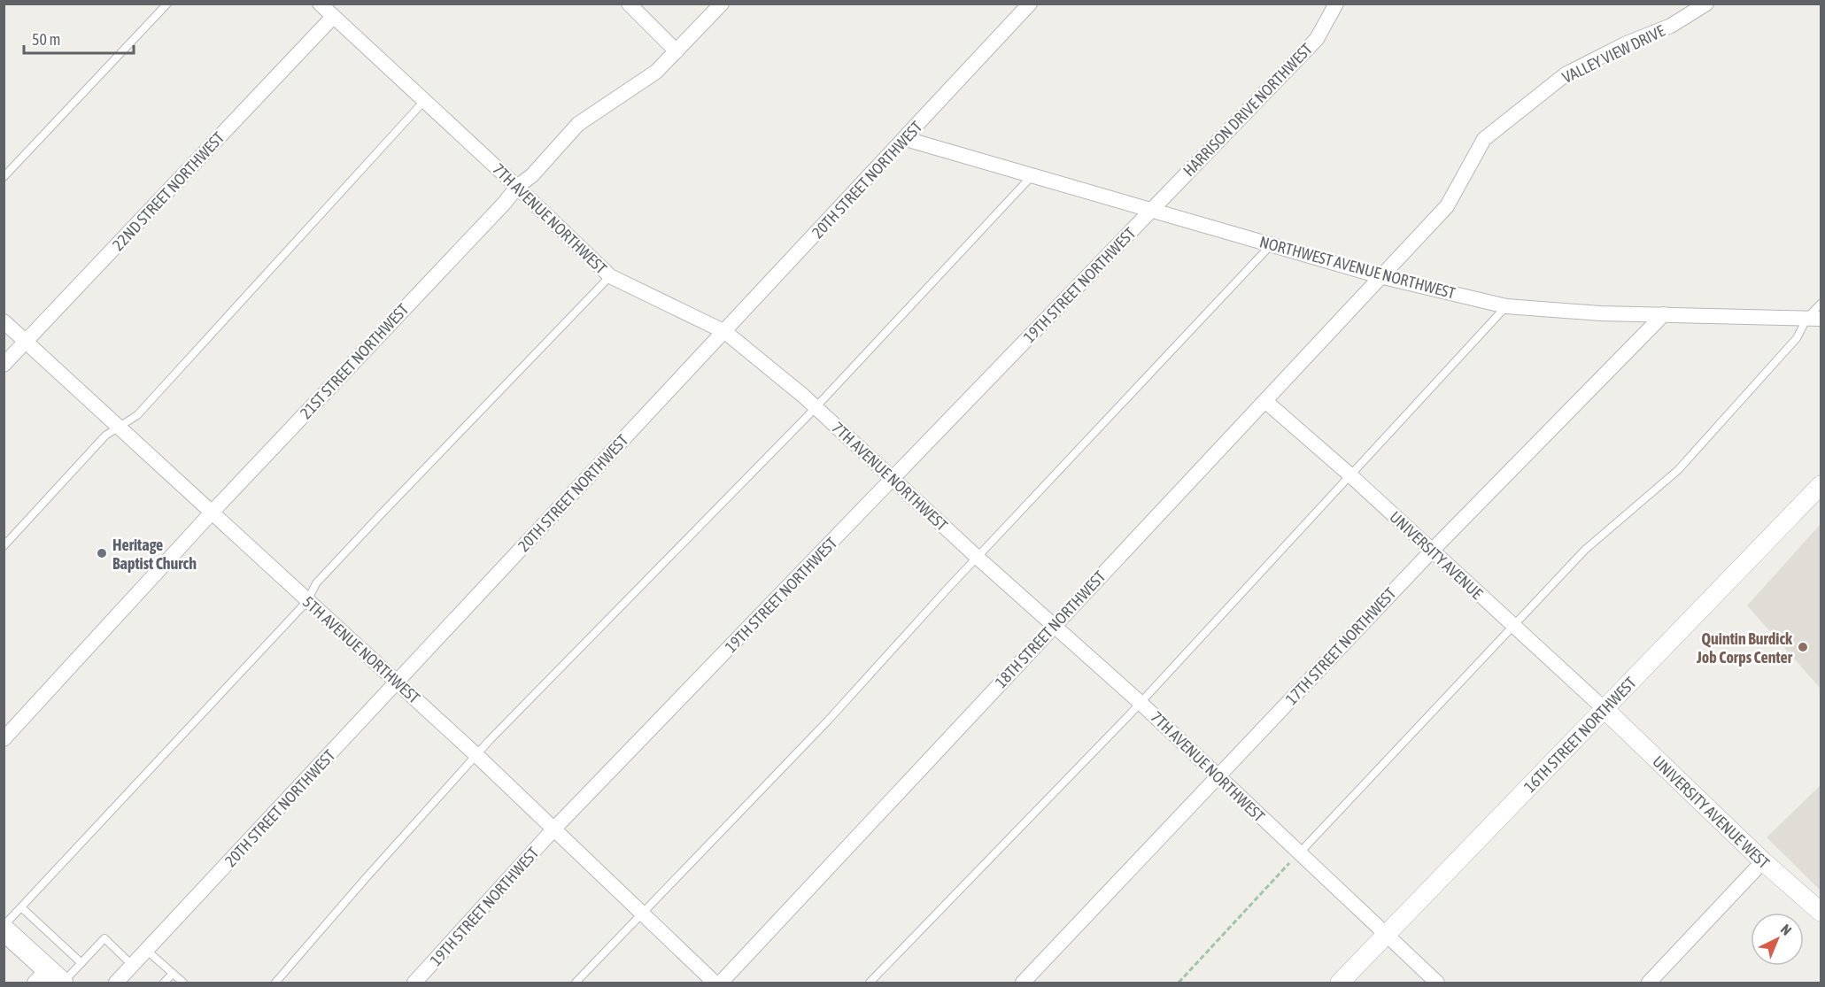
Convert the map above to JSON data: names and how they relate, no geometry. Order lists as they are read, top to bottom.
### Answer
{
  "streets": {
    "street": [
      "VALLEY VIEW DRIVE",
      "HARRISON DRIVE NORTHWEST",
      "20TH STREET NORTHWEST",
      "22ND STREET NORTHWEST",
      "7TH AVENUE NORTHWEST",
      "NORTHWEST AVENUE NORTHWEST",
      "19TH STREET NORTHWEST",
      "21ST STREET NORTHWEST",
      "UNIVERSITY AVENUE",
      "18TH STREET NORTHWEST",
      "17TH STREET NORTHWEST",
      "5TH AVENUE NORTHWEST",
      "16TH STREET NORTHWEST",
      "UNIVERSITY AVENUE WEST"
    ]
  },
  "crossings": [
    ["VALLEY VIEW DRIVE", "NORTHWEST AVENUE NORTHWEST"],
    ["VALLEY VIEW DRIVE", "18TH STREET NORTHWEST"],
    ["HARRISON DRIVE NORTHWEST", "NORTHWEST AVENUE NORTHWEST"],
    ["HARRISON DRIVE NORTHWEST", "19TH STREET NORTHWEST"],
    ["20TH STREET NORTHWEST", "7TH AVENUE NORTHWEST"],
    ["20TH STREET NORTHWEST", "NORTHWEST AVENUE NORTHWEST"],
    ["20TH STREET NORTHWEST", "5TH AVENUE NORTHWEST"],
    ["22ND STREET NORTHWEST", "7TH AVENUE NORTHWEST"],
    ["22ND STREET NORTHWEST", "5TH AVENUE NORTHWEST"],
    ["7TH AVENUE NORTHWEST", "19TH STREET NORTHWEST"],
    ["7TH AVENUE NORTHWEST", "21ST STREET NORTHWEST"],
    ["7TH AVENUE NORTHWEST", "18TH STREET NORTHWEST"],
    ["7TH AVENUE NORTHWEST", "17TH STREET NORTHWEST"],
    ["7TH AVENUE NORTHWEST", "16TH STREET NORTHWEST"],
    ["NORTHWEST AVENUE NORTHWEST", "19TH STREET NORTHWEST"],
    ["NORTHWEST AVENUE NORTHWEST", "18TH STREET NORTHWEST"],
    ["NORTHWEST AVENUE NORTHWEST", "17TH STREET NORTHWEST"],
    ["19TH STREET NORTHWEST", "5TH AVENUE NORTHWEST"],
    ["21ST STREET NORTHWEST", "5TH AVENUE NORTHWEST"],
    ["UNIVERSITY AVENUE", "18TH STREET NORTHWEST"],
    ["UNIVERSITY AVENUE", "17TH STREET NORTHWEST"],
    ["UNIVERSITY AVENUE", "16TH STREET NORTHWEST"],
    ["UNIVERSITY AVENUE", "UNIVERSITY AVENUE WEST"],
    ["16TH STREET NORTHWEST", "UNIVERSITY AVENUE WEST"]
  ],
  "places": ["Heritage Baptist Church", "Quintin Burdick Job Corps Center"],
  "scale_bar": "50 m",
  "north": "top right"
}
